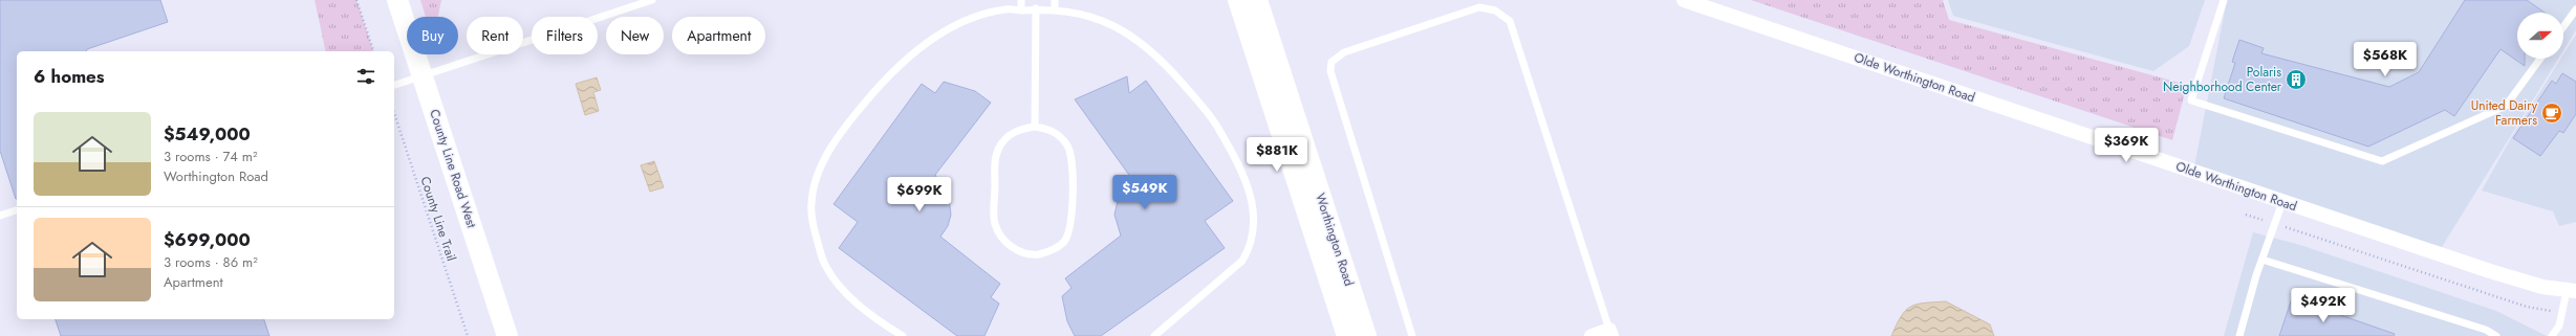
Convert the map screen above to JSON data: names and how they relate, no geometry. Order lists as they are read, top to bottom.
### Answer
{
  "streets": {
    "street": ["Olde Worthington Road", "County Line Road West", "Worthington Road"],
    "path": ["County Line Trail"]
  },
  "places": {
    "building": ["Polaris Neighborhood Center"],
    "cafe": ["United Dairy Farmers"]
  },
  "north": "right",
  "page": {
    "chip": [
      "Buy",
      "Rent",
      "Filters",
      "New",
      "Apartment"
    ],
    "price": [
      "$568K",
      "$369K",
      "$881K",
      "$549K",
      "$699K",
      "$492K"
    ],
    "heading": "6 homes",
    "list": [
      {
        "name": "$549,000",
        "note": "3 rooms · 74 m² · Worthington Road"
      },
      {
        "name": "$699,000",
        "note": "3 rooms · 86 m² · Apartment"
      }
    ]
  }
}
